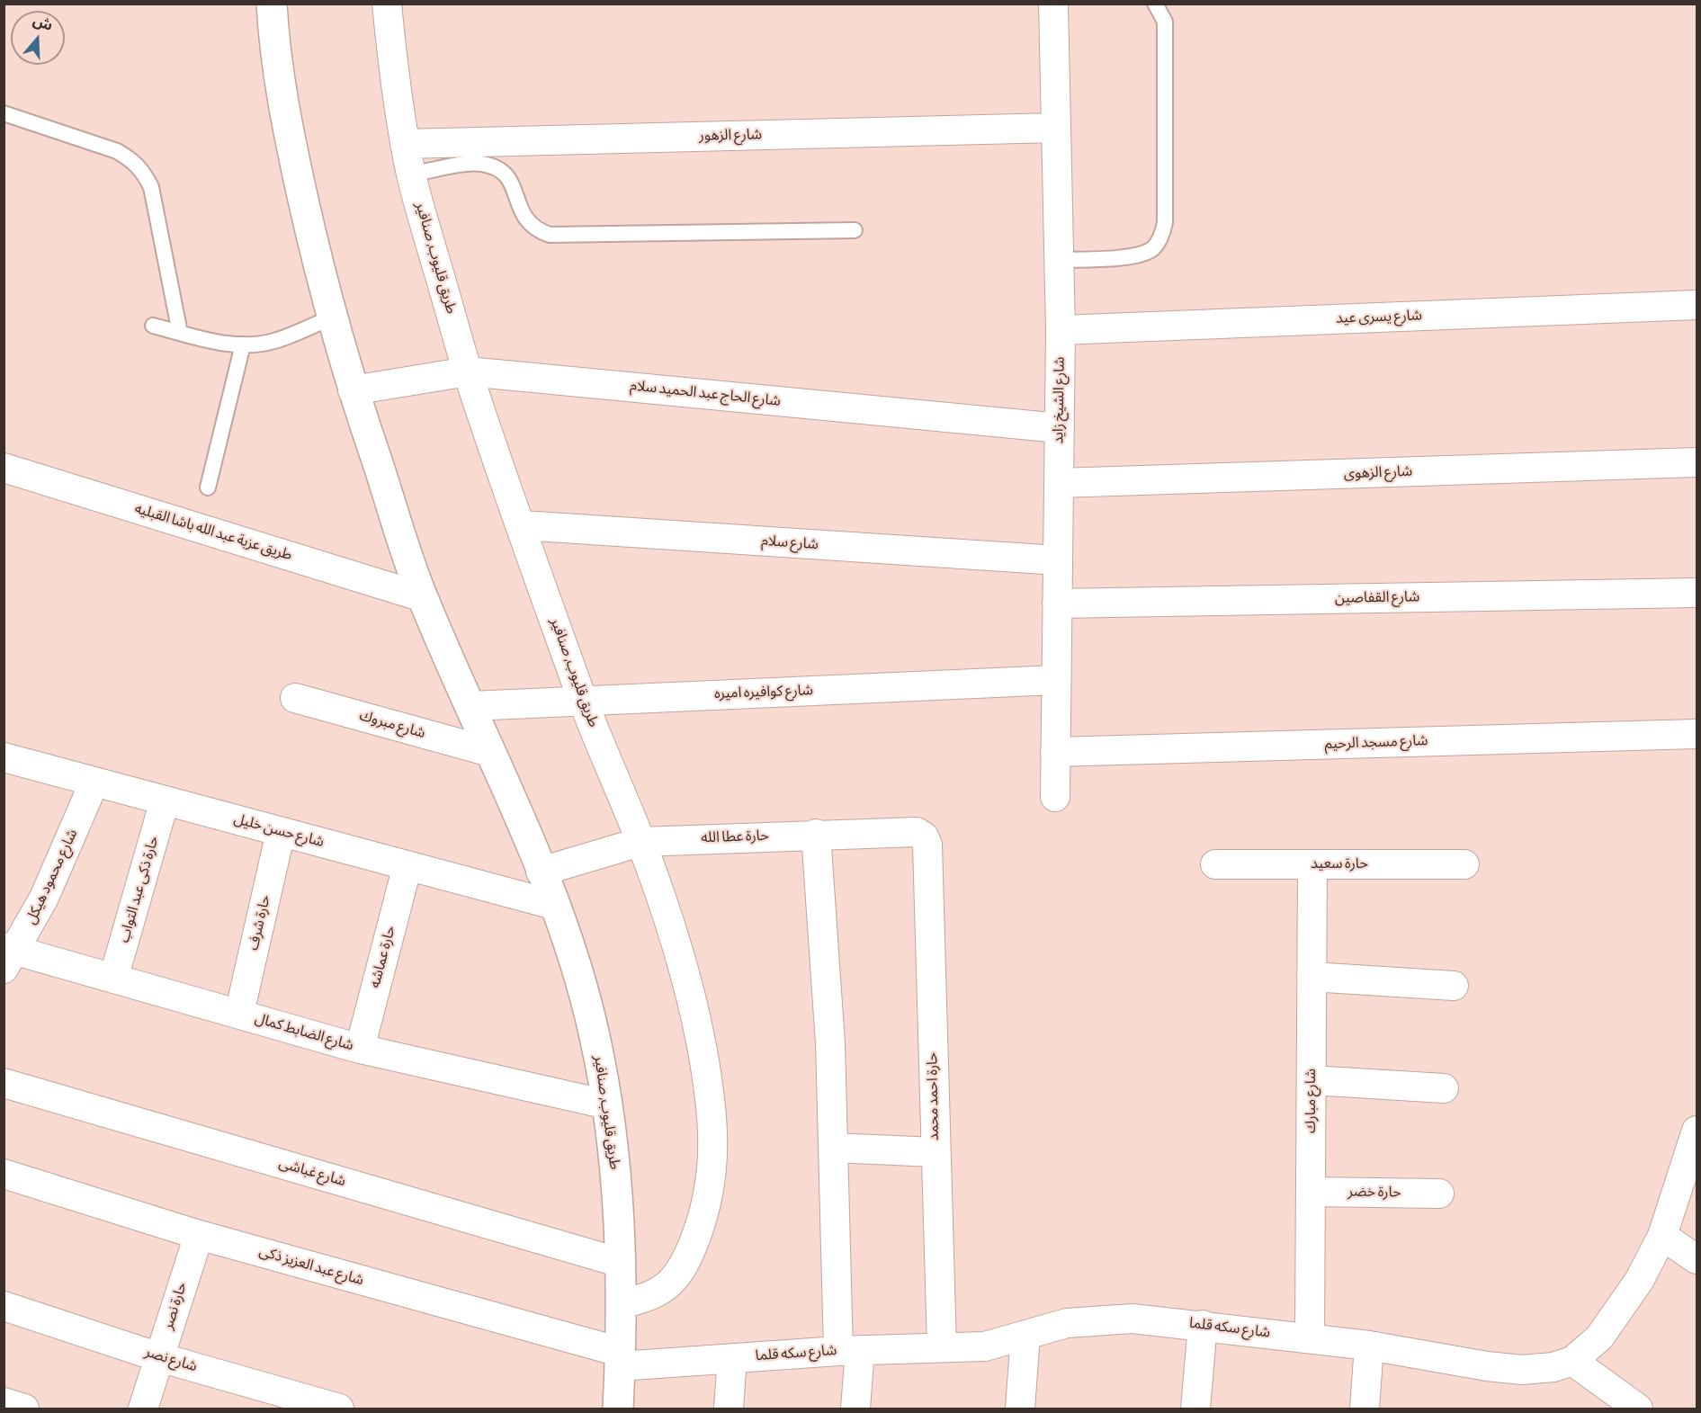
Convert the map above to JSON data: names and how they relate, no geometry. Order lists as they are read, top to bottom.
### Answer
{
  "streets": {
    "street": [
      "شارع الزهور",
      "طريق قليوب, صنافير",
      "شارع يسرى عيد",
      "شارع الحاج عبد الحميد سلام",
      "شارع الشيخ زايد",
      "شارع الزهوى",
      "طريق عزبة عبد الله باشا القبليه",
      "شارع سلام",
      "شارع القفاصين",
      "شارع كوافيره اميره",
      "شارع مبروك",
      "شارع مسجد الرحيم",
      "شارع حسن خليل",
      "حارة عطا الله",
      "حارة سعيد",
      "شارع محمود هيكل",
      "حارة ذكى عبد التواب",
      "حارة شرف",
      "حارة عماشه",
      "شارع الضابط كمال",
      "حارة احمد محمد",
      "شارع مبارك",
      "شارع غباشى",
      "حارة خضر",
      "شارع عبد العزيز ذكى",
      "حارة نصر",
      "شارع سكه قلما",
      "شارع نصر"
    ]
  },
  "crossings": [
    ["شارع الزهور", "طريق قليوب, صنافير"],
    ["شارع الزهور", "شارع الشيخ زايد"],
    ["طريق قليوب, صنافير", "شارع الحاج عبد الحميد سلام"],
    ["طريق قليوب, صنافير", "طريق عزبة عبد الله باشا القبليه"],
    ["طريق قليوب, صنافير", "شارع سلام"],
    ["طريق قليوب, صنافير", "شارع كوافيره اميره"],
    ["طريق قليوب, صنافير", "شارع مبروك"],
    ["طريق قليوب, صنافير", "شارع حسن خليل"],
    ["طريق قليوب, صنافير", "حارة عطا الله"],
    ["طريق قليوب, صنافير", "شارع الضابط كمال"],
    ["طريق قليوب, صنافير", "شارع غباشى"],
    ["طريق قليوب, صنافير", "شارع عبد العزيز ذكى"],
    ["طريق قليوب, صنافير", "شارع سكه قلما"],
    ["شارع يسرى عيد", "شارع الشيخ زايد"],
    ["شارع الحاج عبد الحميد سلام", "شارع الشيخ زايد"],
    ["شارع الشيخ زايد", "شارع الزهوى"],
    ["شارع الشيخ زايد", "شارع سلام"],
    ["شارع الشيخ زايد", "شارع القفاصين"],
    ["شارع الشيخ زايد", "شارع كوافيره اميره"],
    ["شارع الشيخ زايد", "شارع مسجد الرحيم"],
    ["شارع حسن خليل", "شارع محمود هيكل"],
    ["شارع حسن خليل", "حارة ذكى عبد التواب"],
    ["شارع حسن خليل", "حارة شرف"],
    ["شارع حسن خليل", "حارة عماشه"],
    ["حارة عطا الله", "حارة احمد محمد"],
    ["حارة سعيد", "شارع مبارك"],
    ["شارع محمود هيكل", "شارع الضابط كمال"],
    ["حارة ذكى عبد التواب", "شارع الضابط كمال"],
    ["حارة شرف", "شارع الضابط كمال"],
    ["حارة عماشه", "شارع الضابط كمال"],
    ["حارة احمد محمد", "شارع سكه قلما"],
    ["شارع مبارك", "حارة خضر"],
    ["شارع مبارك", "شارع سكه قلما"],
    ["شارع عبد العزيز ذكى", "حارة نصر"],
    ["شارع عبد العزيز ذكى", "شارع سكه قلما"],
    ["حارة نصر", "شارع نصر"]
  ],
  "north": "top"
}
